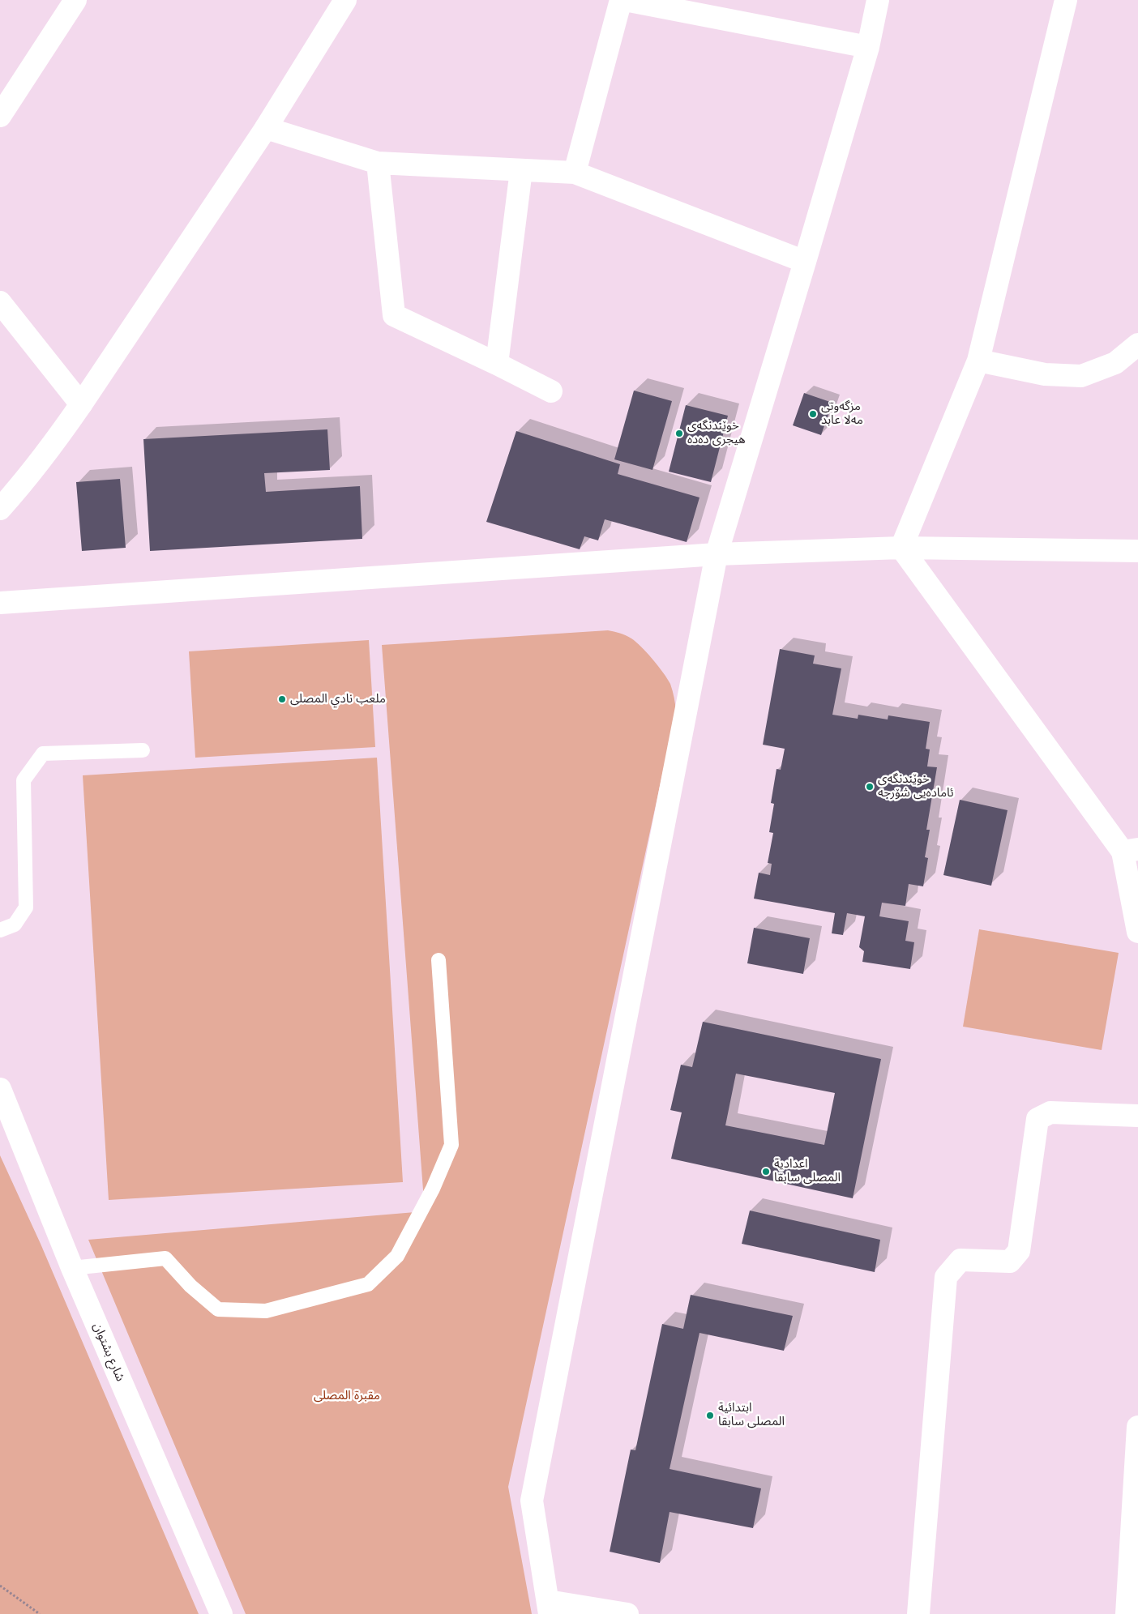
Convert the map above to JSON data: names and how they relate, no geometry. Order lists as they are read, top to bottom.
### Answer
{
  "streets": {
    "street": ["شارع بشتوان"]
  },
  "parks": ["مقبرة المصلى"],
  "places": [
    "مزگەوتی مەلا عابد",
    "خوێندنگەی هیجری دەدە",
    "ملعب نادي المصلى",
    "خوێندنگەی ئامادەیی شۆرجە",
    "اعدادية المصلى سابقا",
    "ابتدائية المصلى سابقا"
  ]
}
